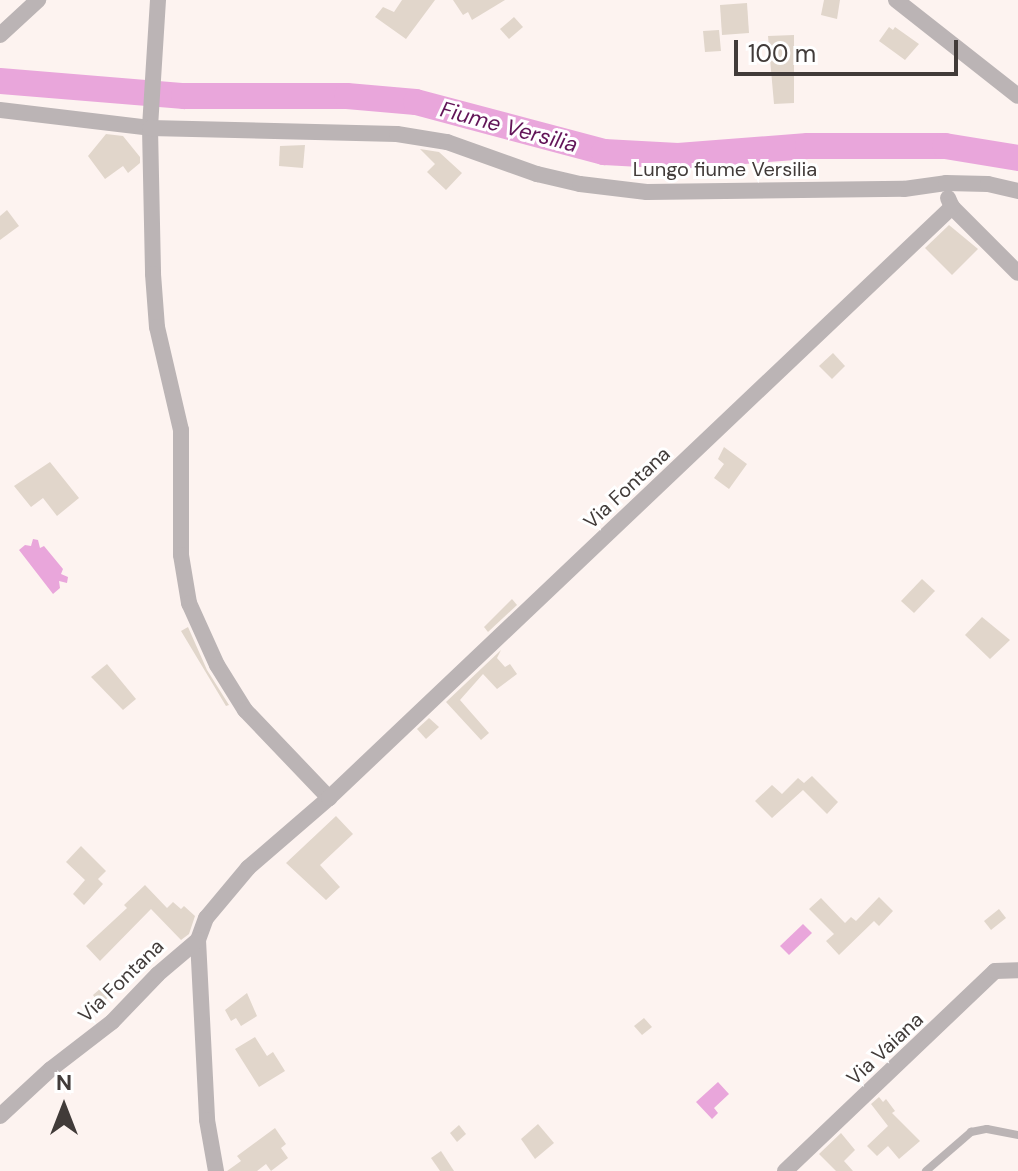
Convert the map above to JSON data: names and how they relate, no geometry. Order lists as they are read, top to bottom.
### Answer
{
  "streets": {
    "street": ["Lungo fiume Versilia", "Via Fontana", "Via Vaiana"]
  },
  "water": ["Fiume Versilia"],
  "scale_bar": "100 m",
  "north": "top"
}
